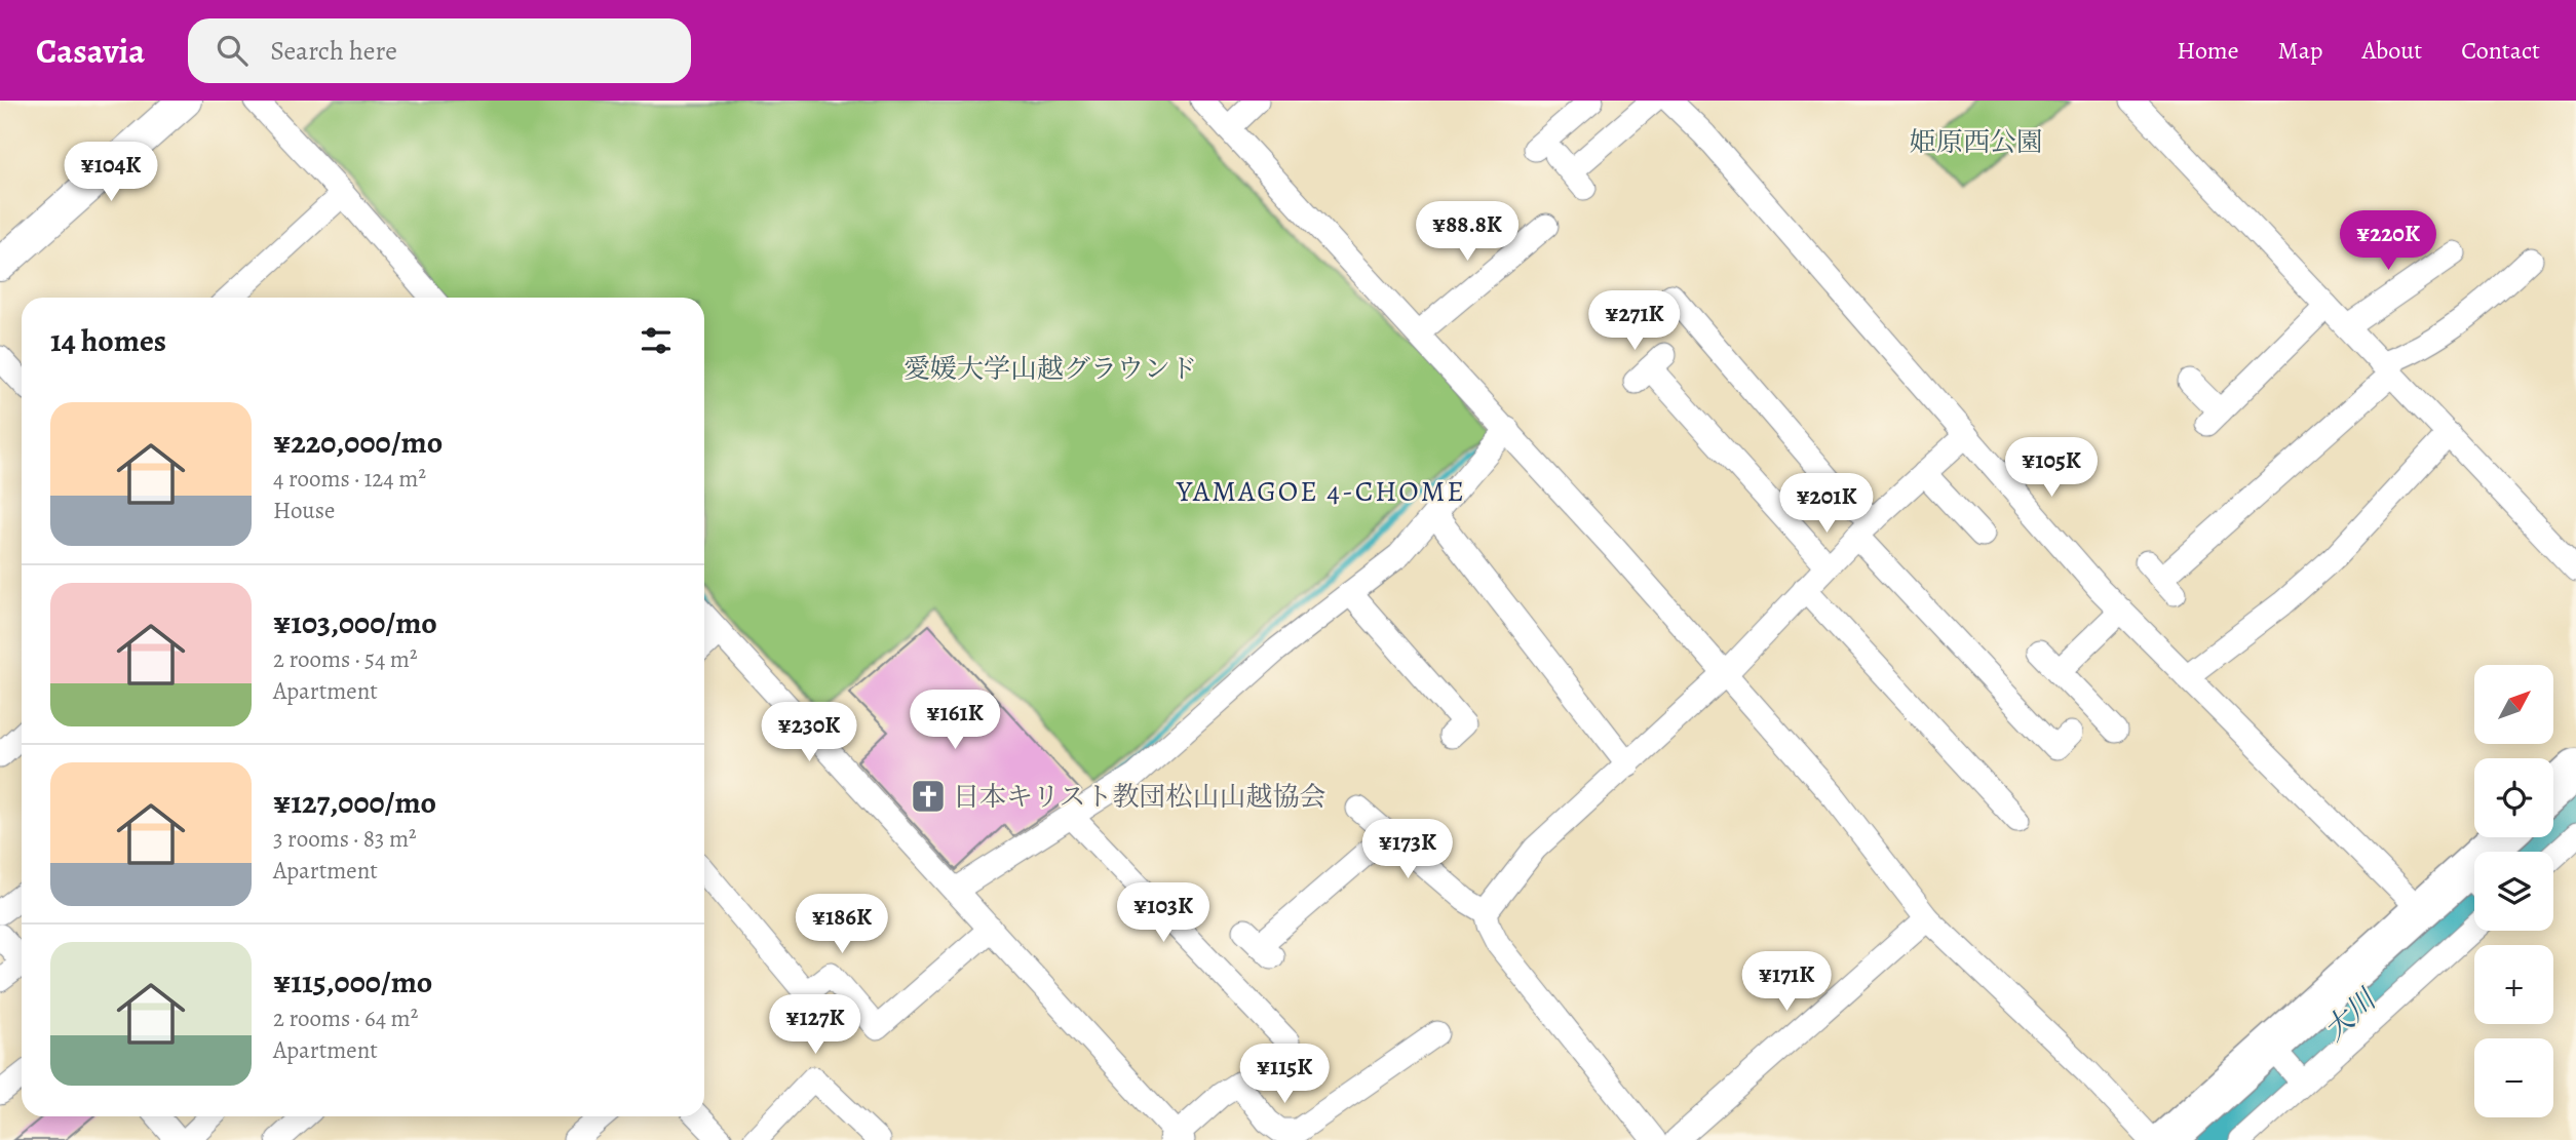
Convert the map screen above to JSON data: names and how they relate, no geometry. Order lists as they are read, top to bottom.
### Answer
{
  "districts": ["YAMAGOE 4-CHOME"],
  "water": ["大川"],
  "parks": ["姫原西公園", "愛媛大学山越グラウンド"],
  "places": {
    "church": ["日本キリスト教団松山山越協会"]
  },
  "north": "top right",
  "page": {
    "header": "Casavia",
    "search": "Search here",
    "nav": [
      "Home",
      "Map",
      "About",
      "Contact"
    ],
    "price": [
      "¥104K",
      "¥88.8K",
      "¥220K",
      "¥271K",
      "¥105K",
      "¥201K",
      "¥161K",
      "¥230K",
      "¥173K",
      "¥103K",
      "¥186K",
      "¥171K",
      "¥127K",
      "¥115K"
    ],
    "heading": "14 homes",
    "list": [
      {
        "name": "¥220,000/mo",
        "note": "4 rooms · 124 m² · House"
      },
      {
        "name": "¥103,000/mo",
        "note": "2 rooms · 54 m² · Apartment"
      },
      {
        "name": "¥127,000/mo",
        "note": "3 rooms · 83 m² · Apartment"
      },
      {
        "name": "¥115,000/mo",
        "note": "2 rooms · 64 m² · Apartment"
      }
    ],
    "map_buttons": ["+", "−"]
  }
}
